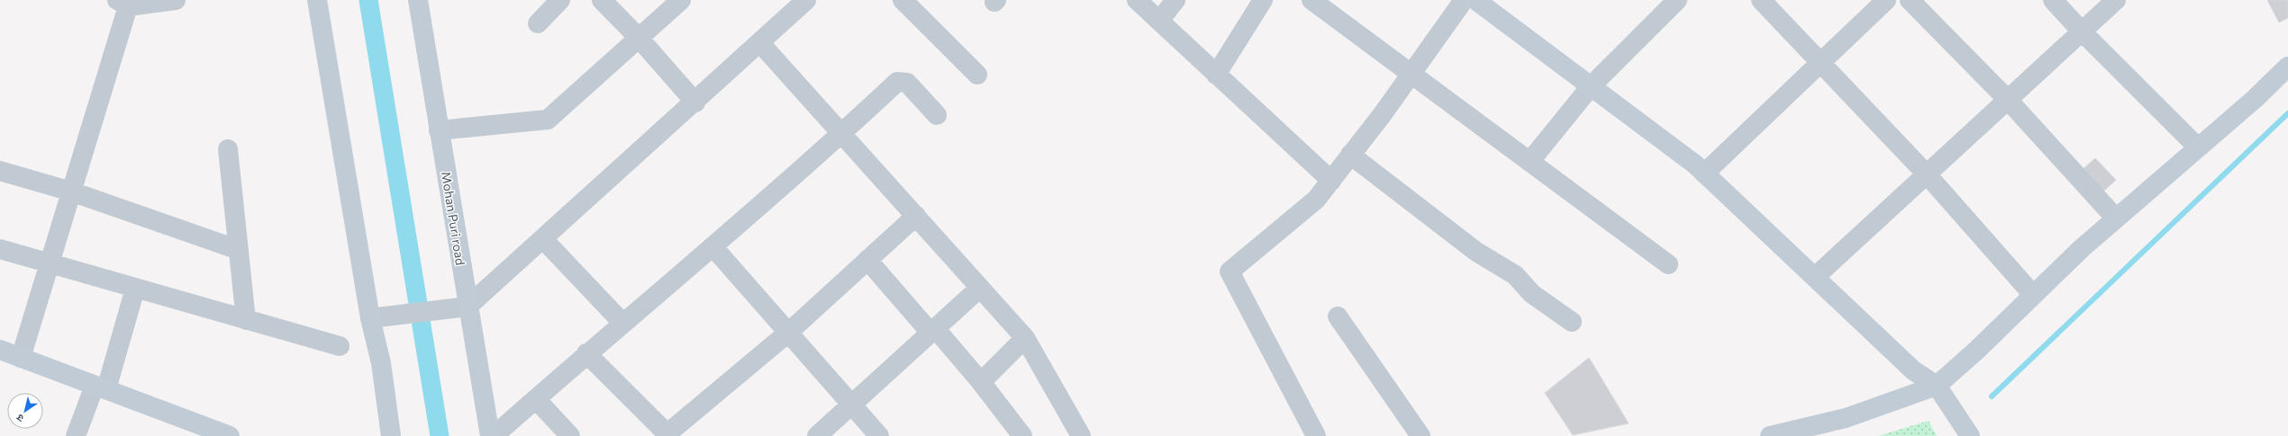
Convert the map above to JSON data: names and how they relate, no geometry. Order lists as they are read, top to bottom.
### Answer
{
  "streets": {
    "street": ["Mohan Puri road"]
  },
  "north": "bottom left"
}
